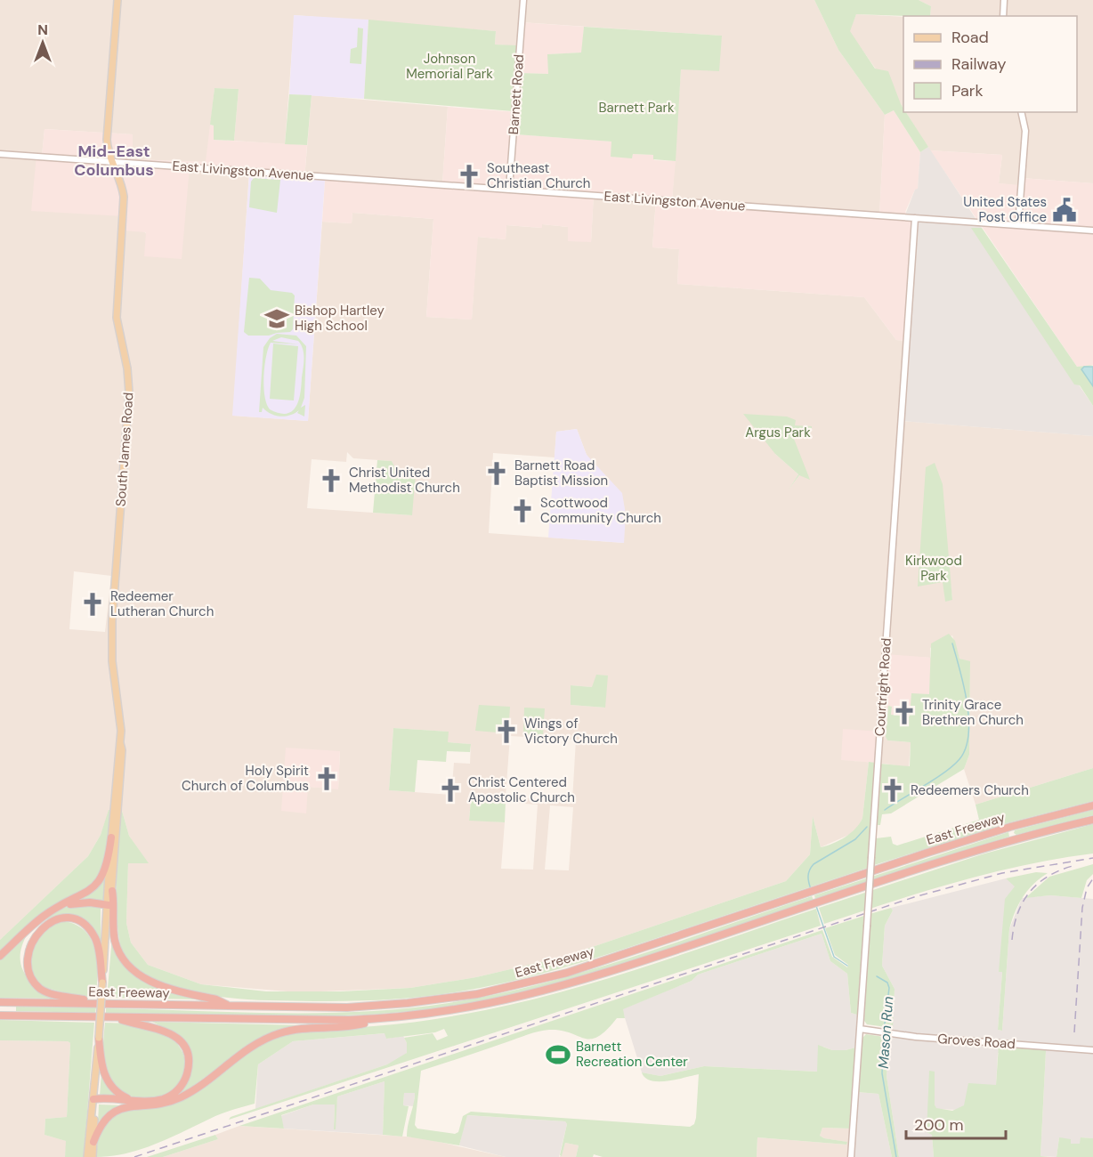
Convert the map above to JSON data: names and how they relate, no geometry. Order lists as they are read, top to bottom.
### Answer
{
  "streets": {
    "highway": ["East Freeway"],
    "main road": ["South James Road"],
    "street": [
      "Barnett Road",
      "East Livingston Avenue",
      "Courtright Road",
      "Groves Road"
    ]
  },
  "crossings": [
    ["Barnett Road", "East Livingston Avenue"],
    ["East Livingston Avenue", "South James Road"],
    ["East Livingston Avenue", "Courtright Road"],
    ["Courtright Road", "Groves Road"]
  ],
  "districts": ["Mid-East Columbus"],
  "water": ["Mason Run"],
  "parks": [
    "Johnson Memorial Park",
    "Barnett Park",
    "Argus Park",
    "Kirkwood Park"
  ],
  "places": {
    "church": [
      "Southeast Christian Church",
      "Barnett Road Baptist Mission",
      "Christ United Methodist Church",
      "Scottwood Community Church",
      "Redeemer Lutheran Church",
      "Trinity Grace Brethren Church",
      "Wings of Victory Church",
      "Holy Spirit Church of Columbus",
      "Christ Centered Apostolic Church",
      "Redeemers Church"
    ],
    "public building": ["United States Post Office"],
    "school or university": ["Bishop Hartley High School"],
    "sports": ["Barnett Recreation Center"]
  },
  "legend": ["Road", "Railway", "Park"],
  "scale_bar": "200 m",
  "north": "top"
}
